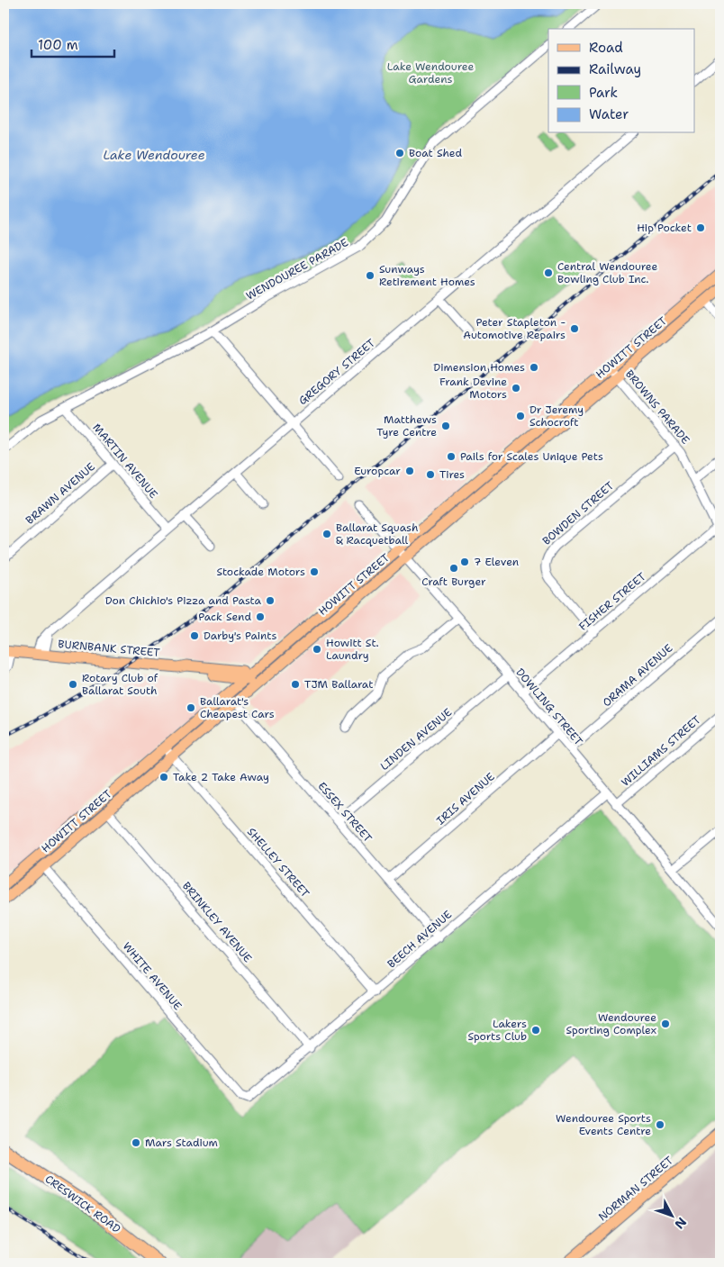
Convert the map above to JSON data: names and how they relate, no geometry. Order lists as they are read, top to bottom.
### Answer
{
  "streets": {
    "highway": ["CRESWICK ROAD"],
    "main road": ["HOWITT STREET", "BURNBANK STREET", "NORMAN STREET"],
    "street": [
      "WENDOUREE PARADE",
      "GREGORY STREET",
      "BROWNS PARADE",
      "MARTIN AVENUE",
      "BRAWN AVENUE",
      "BOWDEN STREET",
      "FISHER STREET",
      "ORAMA AVENUE",
      "DOWLING STREET",
      "LINDEN AVENUE",
      "WILLIAMS STREET",
      "IRIS AVENUE",
      "ESSEX STREET",
      "SHELLEY STREET",
      "BRINKLEY AVENUE",
      "BEECH AVENUE",
      "WHITE AVENUE"
    ]
  },
  "crossings": [
    ["WENDOUREE PARADE", "MARTIN AVENUE"],
    ["HOWITT STREET", "BROWNS PARADE"],
    ["HOWITT STREET", "BURNBANK STREET"],
    ["HOWITT STREET", "DOWLING STREET"],
    ["HOWITT STREET", "ESSEX STREET"],
    ["HOWITT STREET", "SHELLEY STREET"],
    ["HOWITT STREET", "BRINKLEY AVENUE"],
    ["HOWITT STREET", "WHITE AVENUE"],
    ["GREGORY STREET", "MARTIN AVENUE"],
    ["GREGORY STREET", "BURNBANK STREET"],
    ["BROWNS PARADE", "BOWDEN STREET"],
    ["BROWNS PARADE", "FISHER STREET"],
    ["MARTIN AVENUE", "BRAWN AVENUE"],
    ["BOWDEN STREET", "FISHER STREET"],
    ["FISHER STREET", "DOWLING STREET"],
    ["ORAMA AVENUE", "DOWLING STREET"],
    ["DOWLING STREET", "LINDEN AVENUE"],
    ["DOWLING STREET", "WILLIAMS STREET"],
    ["DOWLING STREET", "IRIS AVENUE"],
    ["DOWLING STREET", "BEECH AVENUE"],
    ["LINDEN AVENUE", "ESSEX STREET"],
    ["IRIS AVENUE", "ESSEX STREET"],
    ["ESSEX STREET", "BEECH AVENUE"],
    ["SHELLEY STREET", "BEECH AVENUE"],
    ["BRINKLEY AVENUE", "BEECH AVENUE"],
    ["BEECH AVENUE", "WHITE AVENUE"]
  ],
  "water": ["Lake Wendouree"],
  "parks": ["Lake Wendouree Gardens"],
  "places": [
    "Boat Shed",
    "Hip Pocket",
    "Central Wendouree Bowling Club Inc.",
    "Sunways Retirement Homes",
    "Peter Stapleton - Automotive Repairs",
    "Dimension Homes",
    "Frank Devine Motors",
    "Dr Jeremy Schocroft",
    "Matthews Tyre Centre",
    "Pails for Scales Unique Pets",
    "Europcar",
    "Tires",
    "Ballarat Squash & Racquetball",
    "7 Eleven",
    "Craft Burger",
    "Stockade Motors",
    "Don Chichio's Pizza and Pasta",
    "Pack Send",
    "Darby's Paints",
    "Howitt St. Laundry",
    "Rotary Club of Ballarat South",
    "TJM Ballarat",
    "Ballarat's Cheapest Cars",
    "Take 2 Take Away",
    "Wendouree Sporting Complex",
    "Lakers Sports Club",
    "Wendouree Sports Events Centre",
    "Mars Stadium"
  ],
  "legend": [
    "Road",
    "Railway",
    "Park",
    "Water"
  ],
  "scale_bar": "100 m",
  "north": "bottom right"
}
